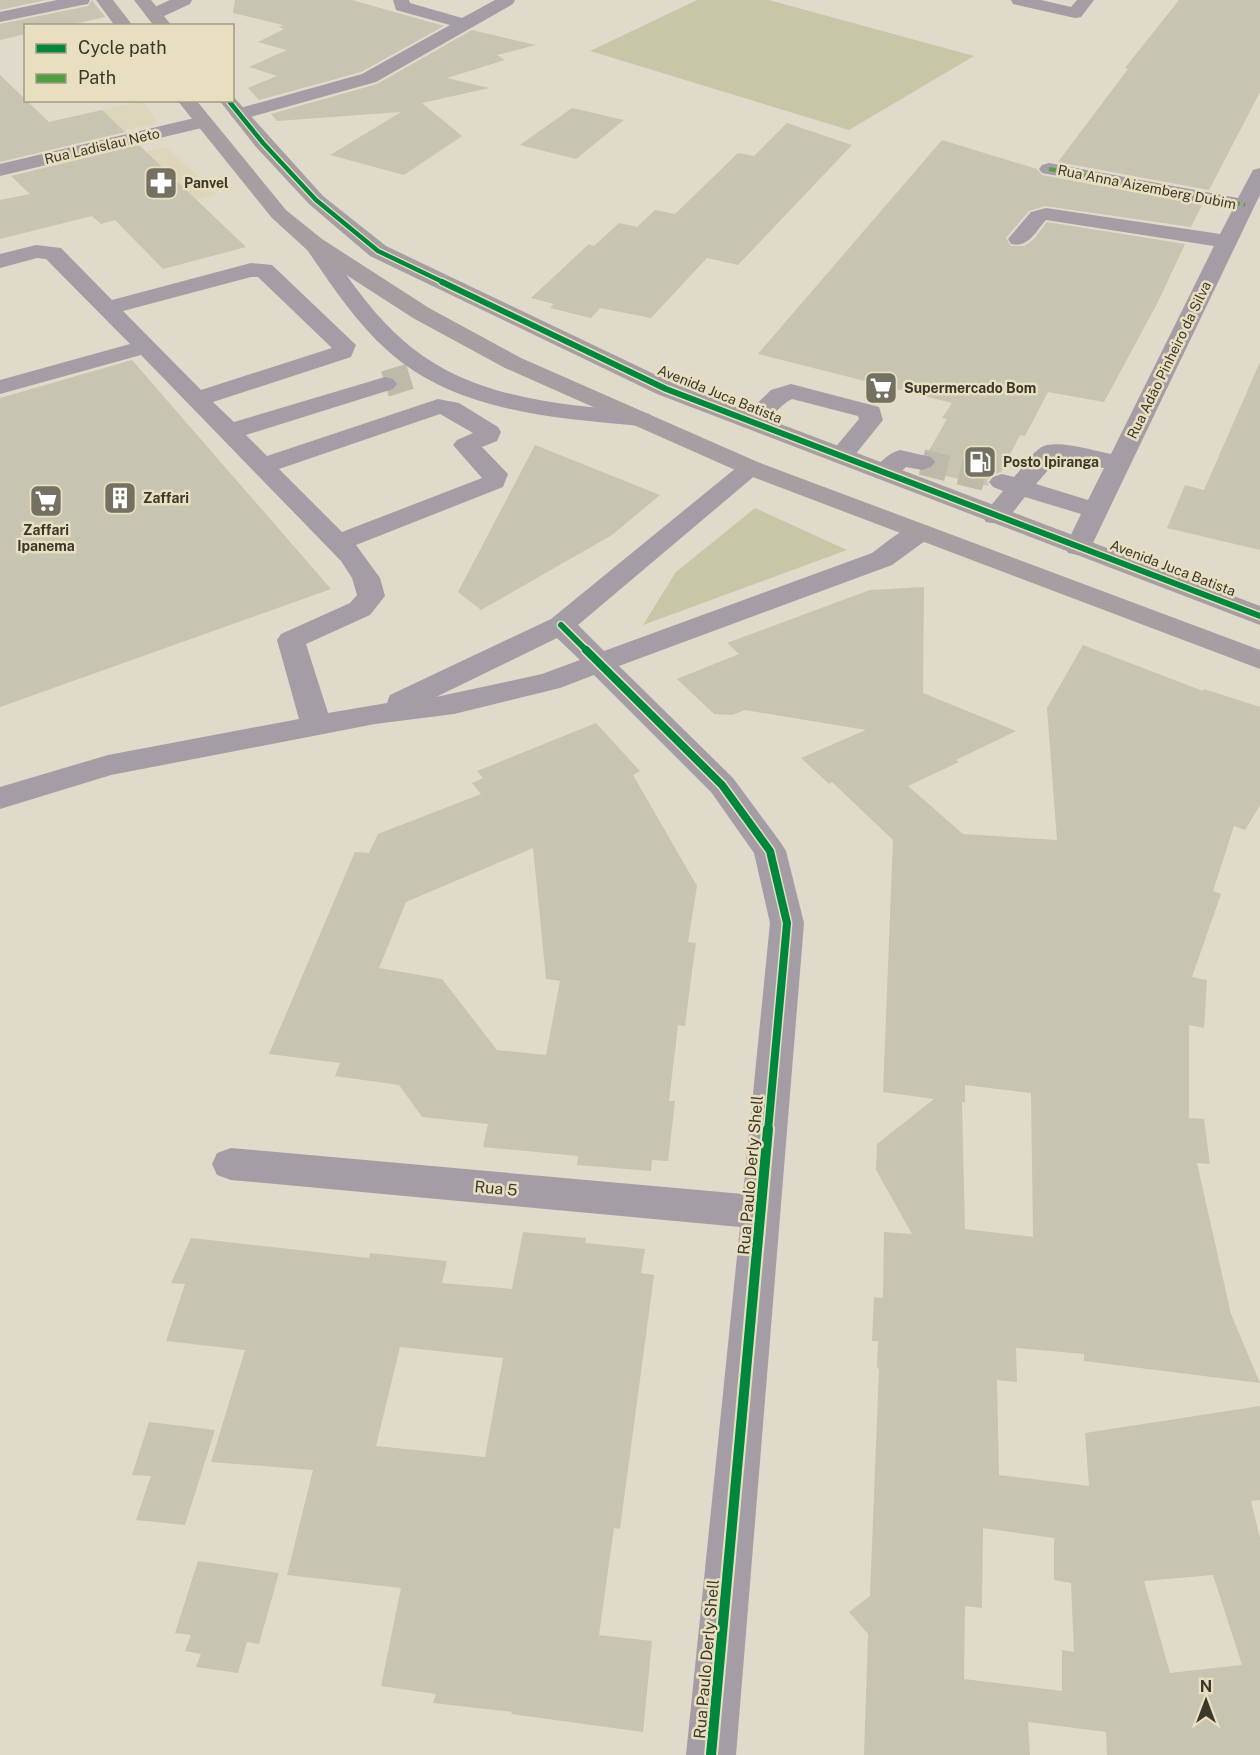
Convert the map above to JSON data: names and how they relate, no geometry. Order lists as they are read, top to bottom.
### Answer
{
  "streets": {
    "main road": ["Avenida Juca Batista"],
    "street": [
      "Rua Ladislau Neto",
      "Rua Anna Aizemberg Dubim",
      "Rua Adão Pinheiro da Silva",
      "Rua Paulo Derly Shell",
      "Rua 5"
    ]
  },
  "crossings": [
    ["Rua Anna Aizemberg Dubim", "Rua Adão Pinheiro da Silva"],
    ["Rua Adão Pinheiro da Silva", "Avenida Juca Batista"],
    ["Rua Paulo Derly Shell", "Rua 5"]
  ],
  "places": {
    "pharmacy": ["Panvel"],
    "supermarket": ["Supermercado Bom", "Zaffari Ipanema"],
    "fuel station": ["Posto Ipiranga"],
    "building": ["Zaffari"]
  },
  "legend": ["Cycle path", "Path"],
  "north": "top"
}
